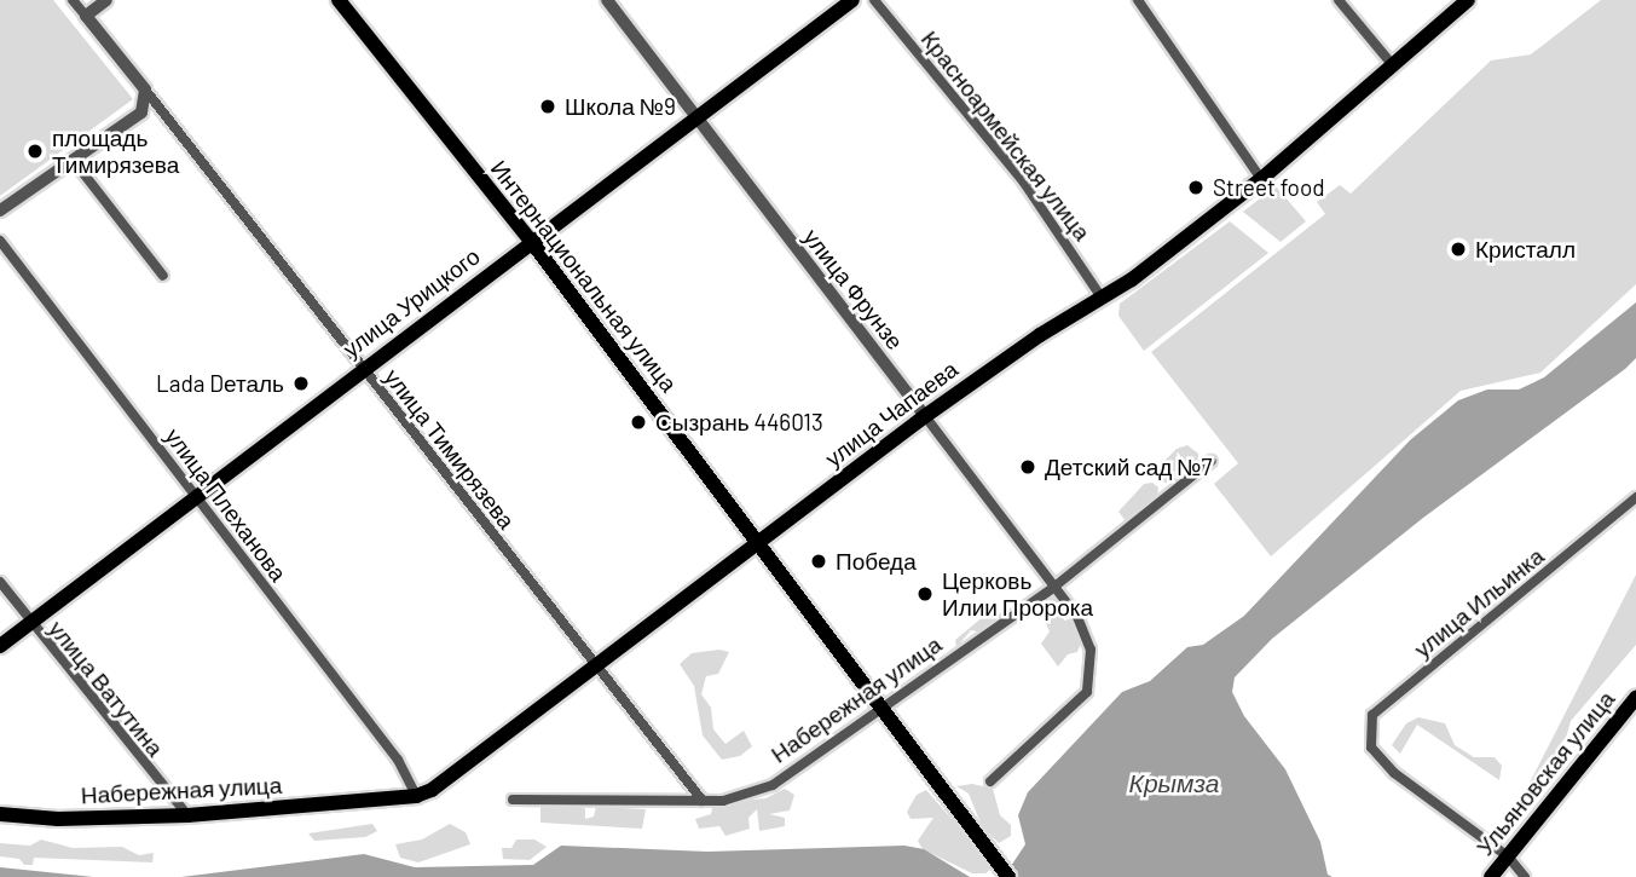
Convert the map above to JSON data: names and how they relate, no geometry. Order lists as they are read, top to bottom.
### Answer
{
  "streets": {
    "main road": [
      "Интернациональная улица",
      "улица Урицкого",
      "улица Чапаева",
      "Набережная улица",
      "Ульяновская улица"
    ],
    "street": [
      "Красноармейская улица",
      "улица Фрунзе",
      "улица Тимирязева",
      "улица Плеханова",
      "улица Ильинка",
      "улица Ватутина"
    ]
  },
  "crossings": [
    ["Красноармейская улица", "улица Чапаева"],
    ["Интернациональная улица", "улица Урицкого"],
    ["Интернациональная улица", "улица Чапаева"],
    ["Интернациональная улица", "Набережная улица"],
    ["улица Фрунзе", "улица Урицкого"],
    ["улица Фрунзе", "улица Чапаева"],
    ["улица Фрунзе", "Набережная улица"],
    ["улица Урицкого", "улица Тимирязева"],
    ["улица Урицкого", "улица Плеханова"],
    ["улица Урицкого", "улица Ватутина"],
    ["улица Чапаева", "улица Тимирязева"],
    ["улица Чапаева", "улица Плеханова"],
    ["улица Чапаева", "Набережная улица"],
    ["улица Тимирязева", "Набережная улица"],
    ["улица Плеханова", "Набережная улица"],
    ["улица Ильинка", "Ульяновская улица"],
    ["улица Ватутина", "Набережная улица"]
  ],
  "water": ["Крымза"],
  "places": [
    "Школа №9",
    "площадь Тимирязева",
    "Street food",
    "Кристалл",
    "Lada Dеталь",
    "Сызрань 446013",
    "Детский сад №7",
    "Победа",
    "Церковь Илии Пророка"
  ]
}
